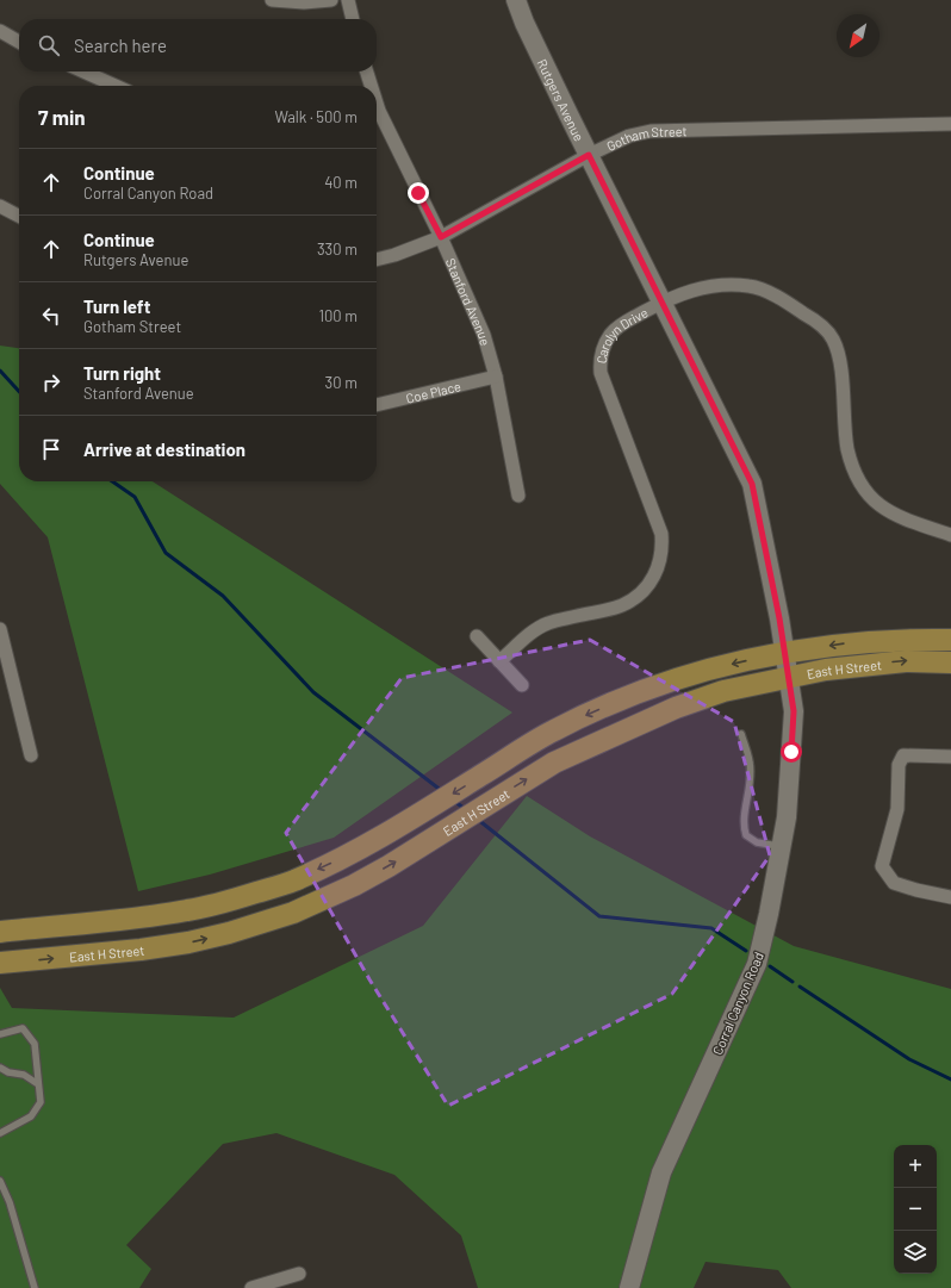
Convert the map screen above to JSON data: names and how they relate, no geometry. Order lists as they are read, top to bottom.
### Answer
{
  "streets": {
    "main road": ["Rutgers Avenue", "East H Street", "Corral Canyon Road"],
    "street": [
      "Gotham Street",
      "Stanford Avenue",
      "Carolyn Drive",
      "Coe Place"
    ]
  },
  "crossings": [
    ["Rutgers Avenue", "Gotham Street"],
    ["Rutgers Avenue", "Carolyn Drive"],
    ["Rutgers Avenue", "East H Street"],
    ["Rutgers Avenue", "Corral Canyon Road"],
    ["Gotham Street", "Stanford Avenue"],
    ["Stanford Avenue", "Coe Place"],
    ["East H Street", "Corral Canyon Road"]
  ],
  "north": "bottom left",
  "page": {
    "search": "Search here",
    "heading": ["7 min", "Walk · 500 m"],
    "list": [
      ["Continue", "Corral Canyon Road", "40 m"],
      ["Continue", "Rutgers Avenue", "330 m"],
      ["Turn left", "Gotham Street", "100 m"],
      ["Turn right", "Stanford Avenue", "30 m"],
      "Arrive at destination"
    ],
    "map_buttons": ["+", "−"]
  }
}
